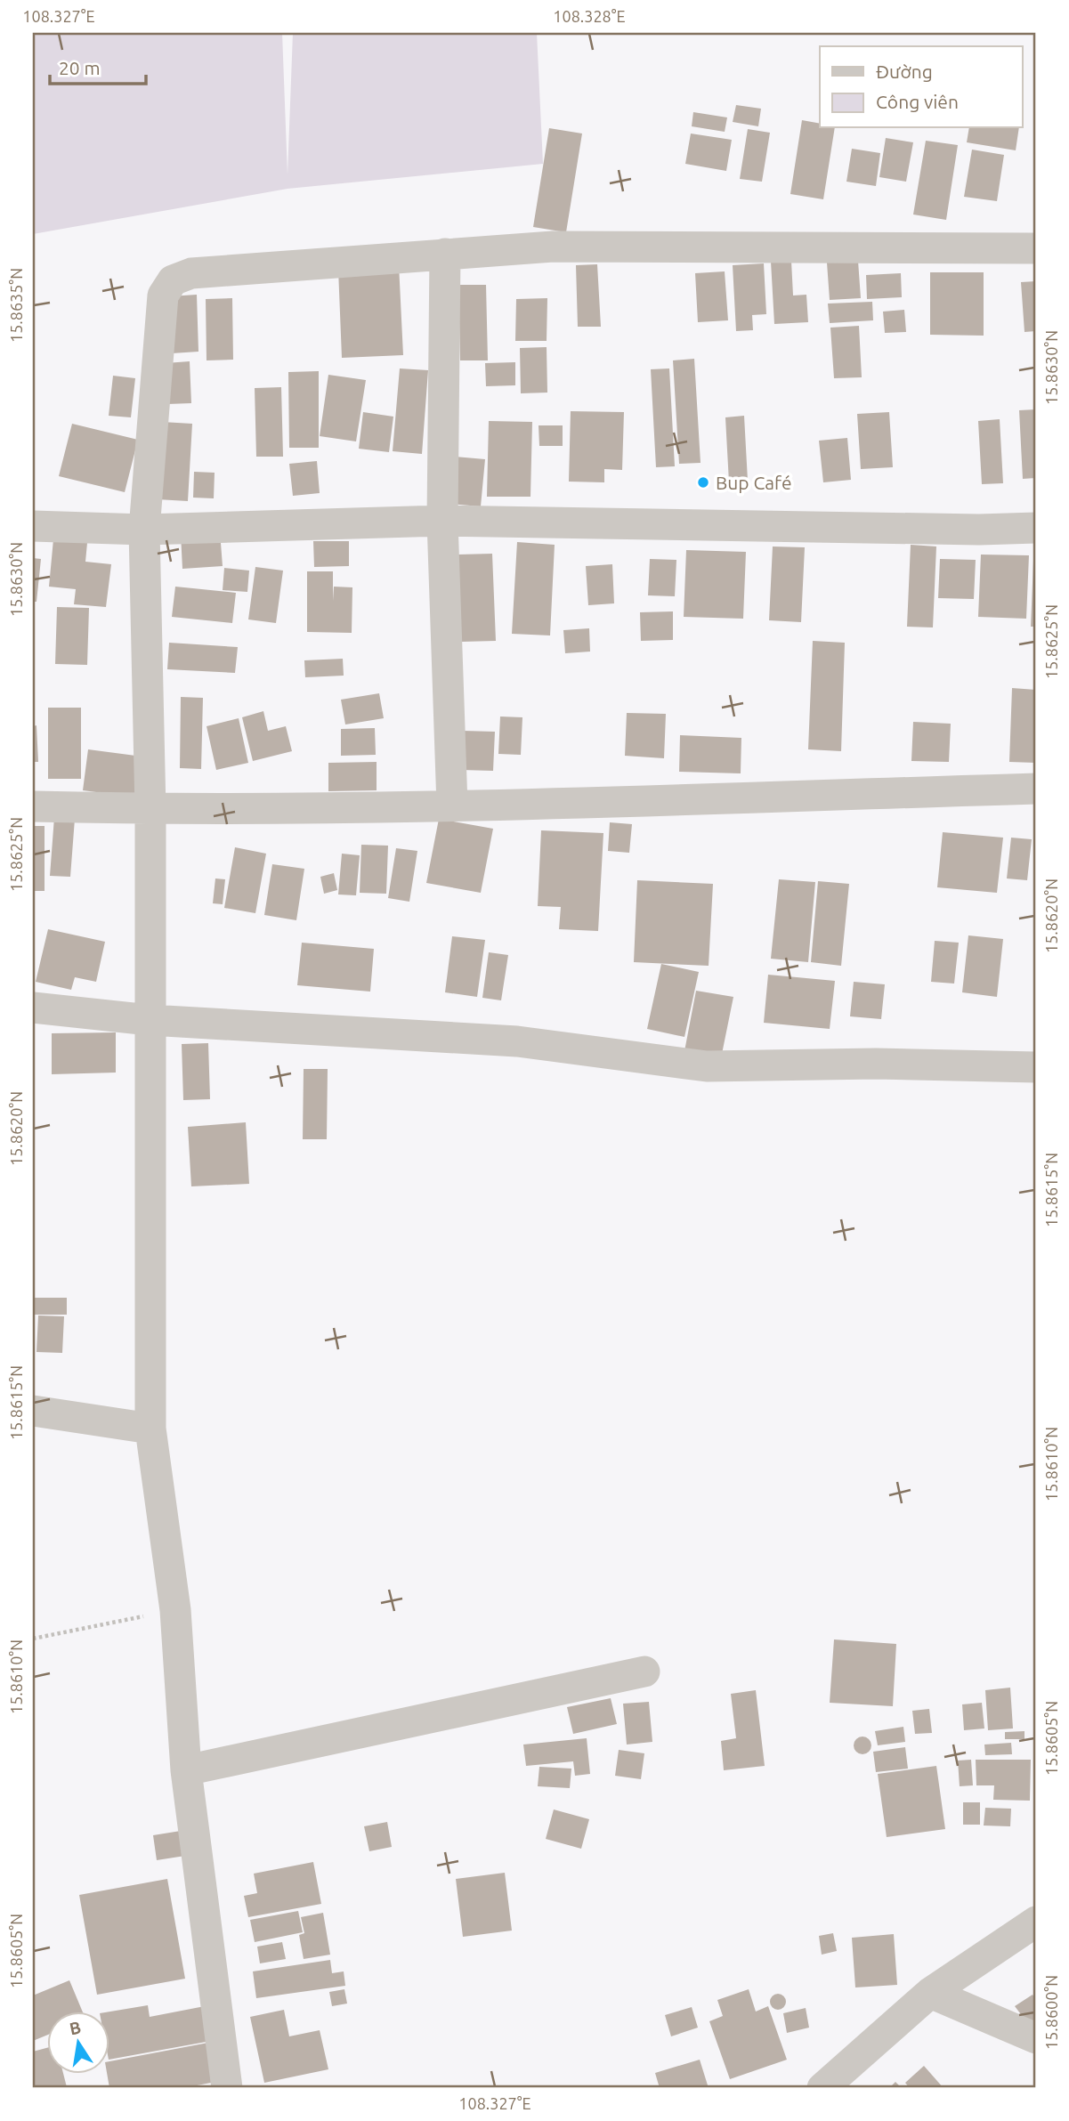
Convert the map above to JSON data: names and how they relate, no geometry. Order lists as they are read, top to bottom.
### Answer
{
  "places": ["Bup Café"],
  "legend": ["Đường", "Công viên"],
  "scale_bar": "20 m",
  "north": "top",
  "coordinates": [
    "108.327°E",
    "108.328°E",
    "15.8635°N",
    "15.8630°N",
    "15.8625°N",
    "15.8620°N",
    "15.8615°N",
    "15.8610°N",
    "15.8605°N",
    "15.8600°N"
  ]
}
